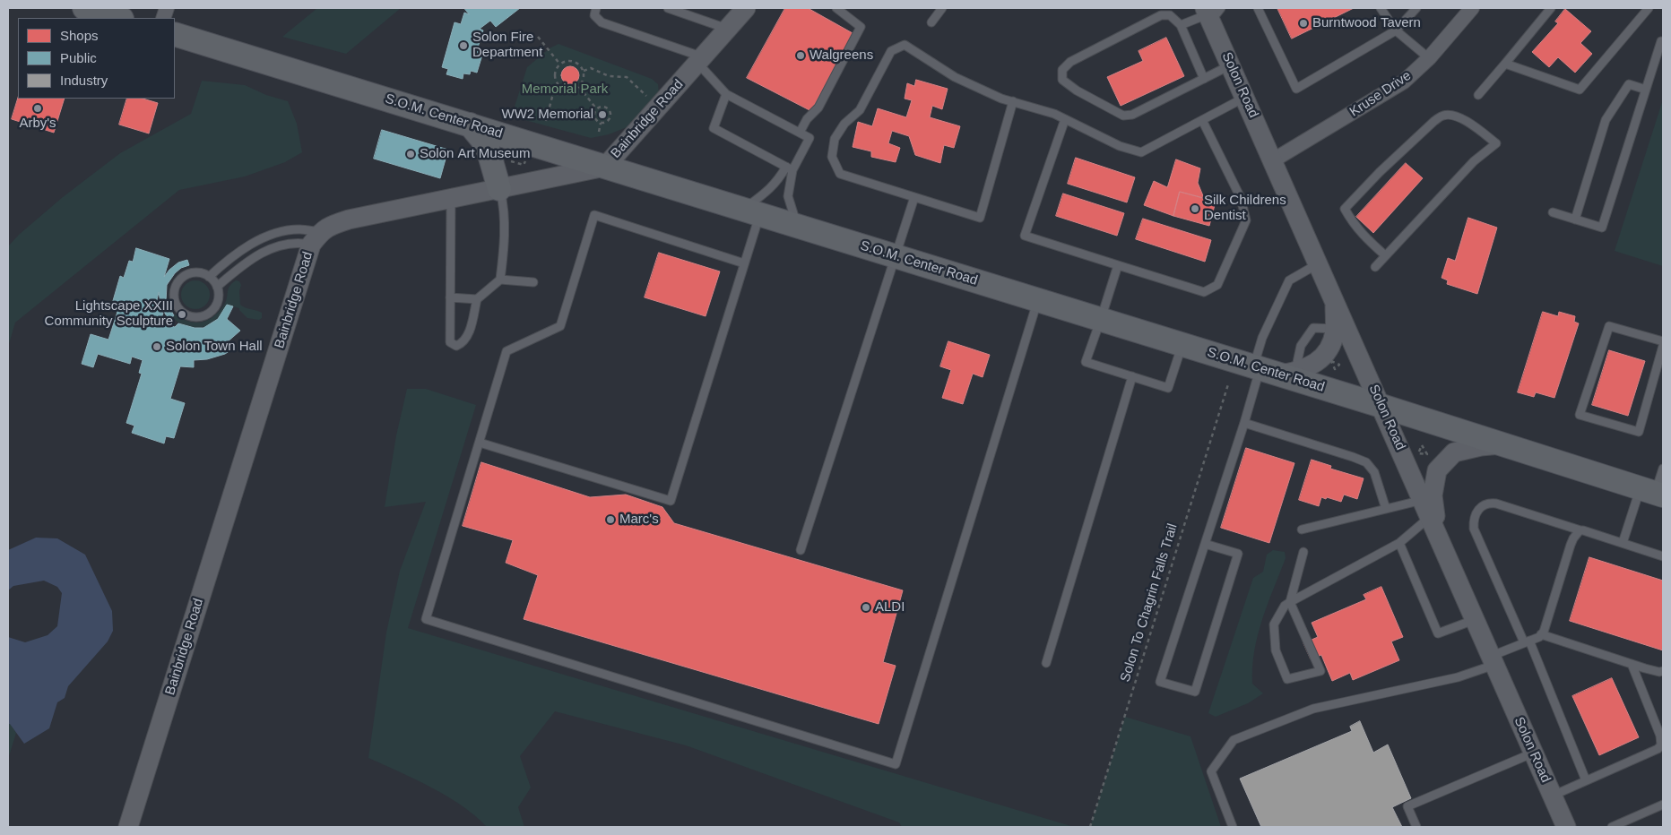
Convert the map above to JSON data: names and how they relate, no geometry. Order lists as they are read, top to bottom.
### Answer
{
  "streets": {
    "main road": ["S.O.M. Center Road"],
    "street": ["Solon Road", "Kruse Drive", "Bainbridge Road"],
    "path": ["Solon To Chagrin Falls Trail"]
  },
  "crossings": [
    ["Solon Road", "Kruse Drive"],
    ["Solon Road", "S.O.M. Center Road"],
    ["S.O.M. Center Road", "Bainbridge Road"]
  ],
  "parks": ["Memorial Park"],
  "places": [
    "Burntwood Tavern",
    "Solon Fire Department",
    "Walgreens",
    "Arby's",
    "WW2 Memorial",
    "Solon Art Museum",
    "Silk Childrens Dentist",
    "Lightscape XXIII Community Sculpture",
    "Solon Town Hall",
    "Marc's",
    "ALDI"
  ],
  "legend": ["Shops", "Public", "Industry"]
}
